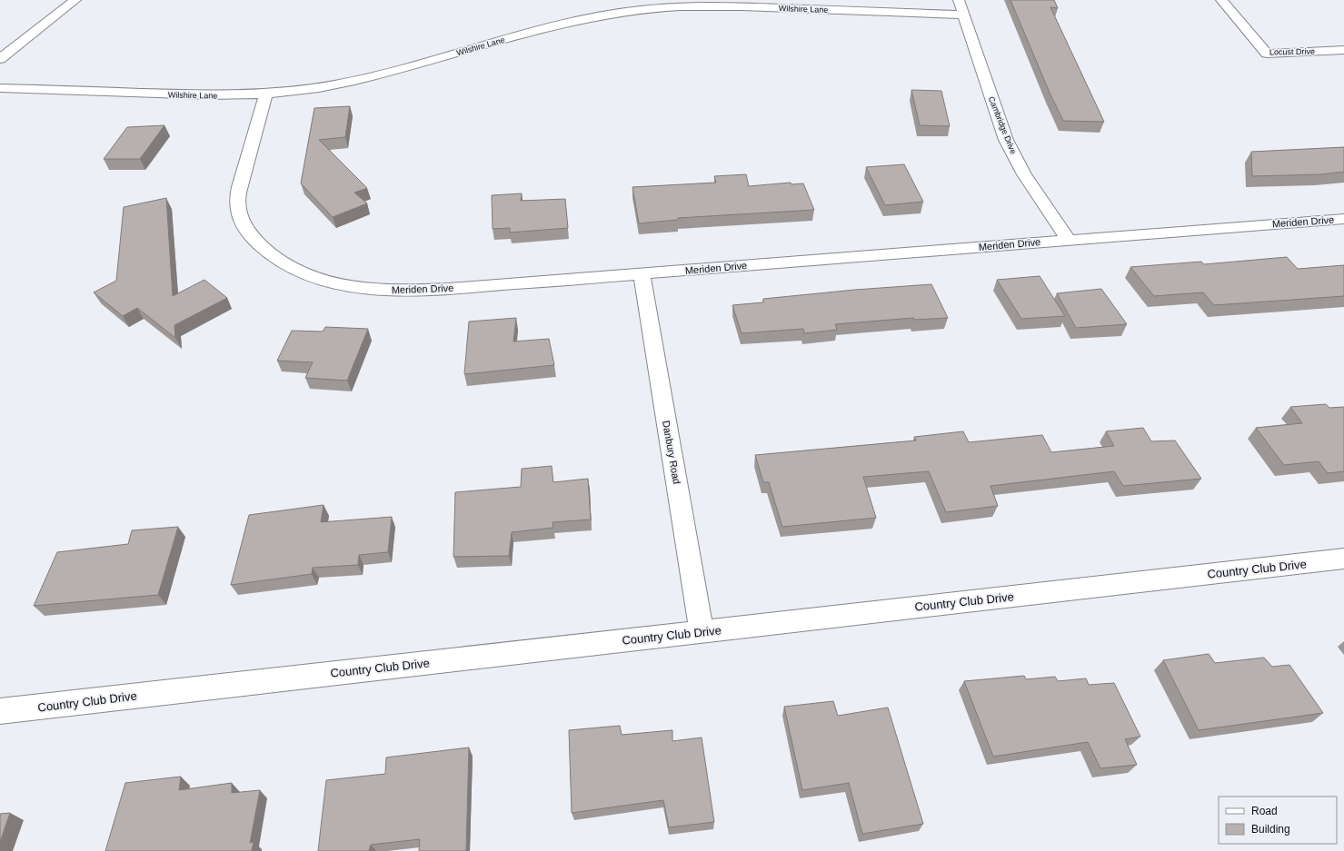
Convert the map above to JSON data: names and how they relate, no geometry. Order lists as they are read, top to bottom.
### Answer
{
  "streets": {
    "street": [
      "Wilshire Lane",
      "Locust Drive",
      "Cambridge Drive",
      "Meriden Drive",
      "Danbury Road",
      "Country Club Drive"
    ]
  },
  "crossings": [
    ["Wilshire Lane", "Cambridge Drive"],
    ["Wilshire Lane", "Meriden Drive"],
    ["Cambridge Drive", "Meriden Drive"],
    ["Meriden Drive", "Danbury Road"],
    ["Danbury Road", "Country Club Drive"]
  ],
  "legend": ["Road", "Building"]
}
